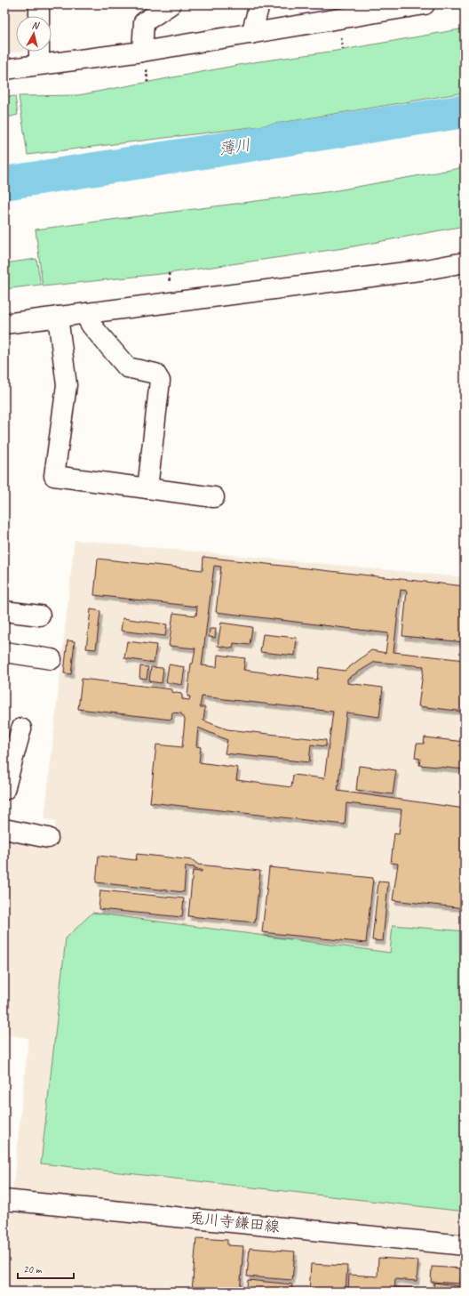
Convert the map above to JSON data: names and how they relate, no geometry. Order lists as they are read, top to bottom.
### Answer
{
  "streets": {
    "street": ["兎川寺鎌田線"]
  },
  "water": ["薄川"],
  "scale_bar": "20 m",
  "north": "top"
}
